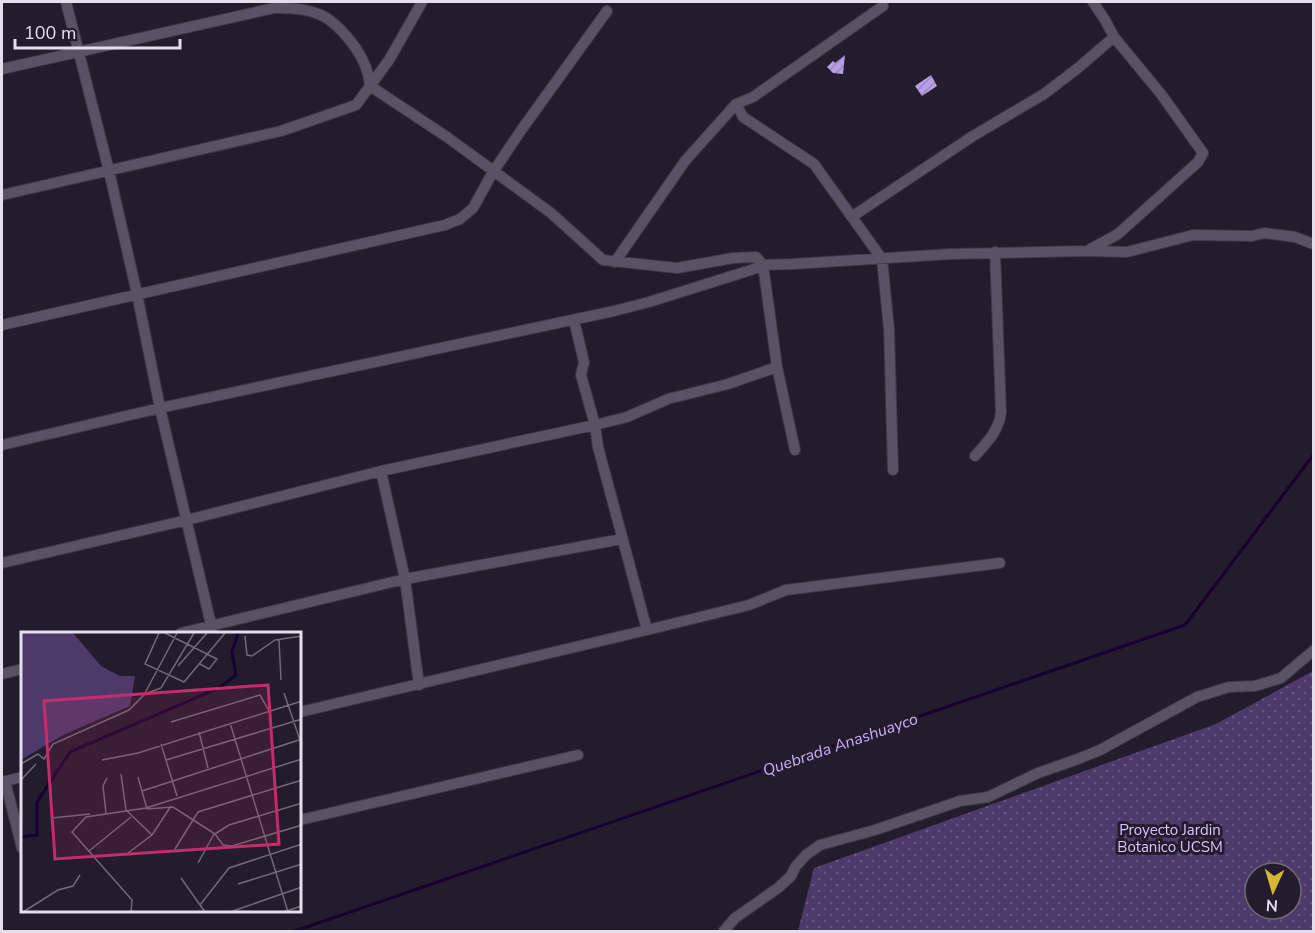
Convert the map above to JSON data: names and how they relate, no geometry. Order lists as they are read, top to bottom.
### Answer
{
  "water": ["Quebrada Anashuayco"],
  "parks": ["Proyecto Jardin Botanico UCSM"],
  "scale_bar": "100 m",
  "north": "bottom"
}
